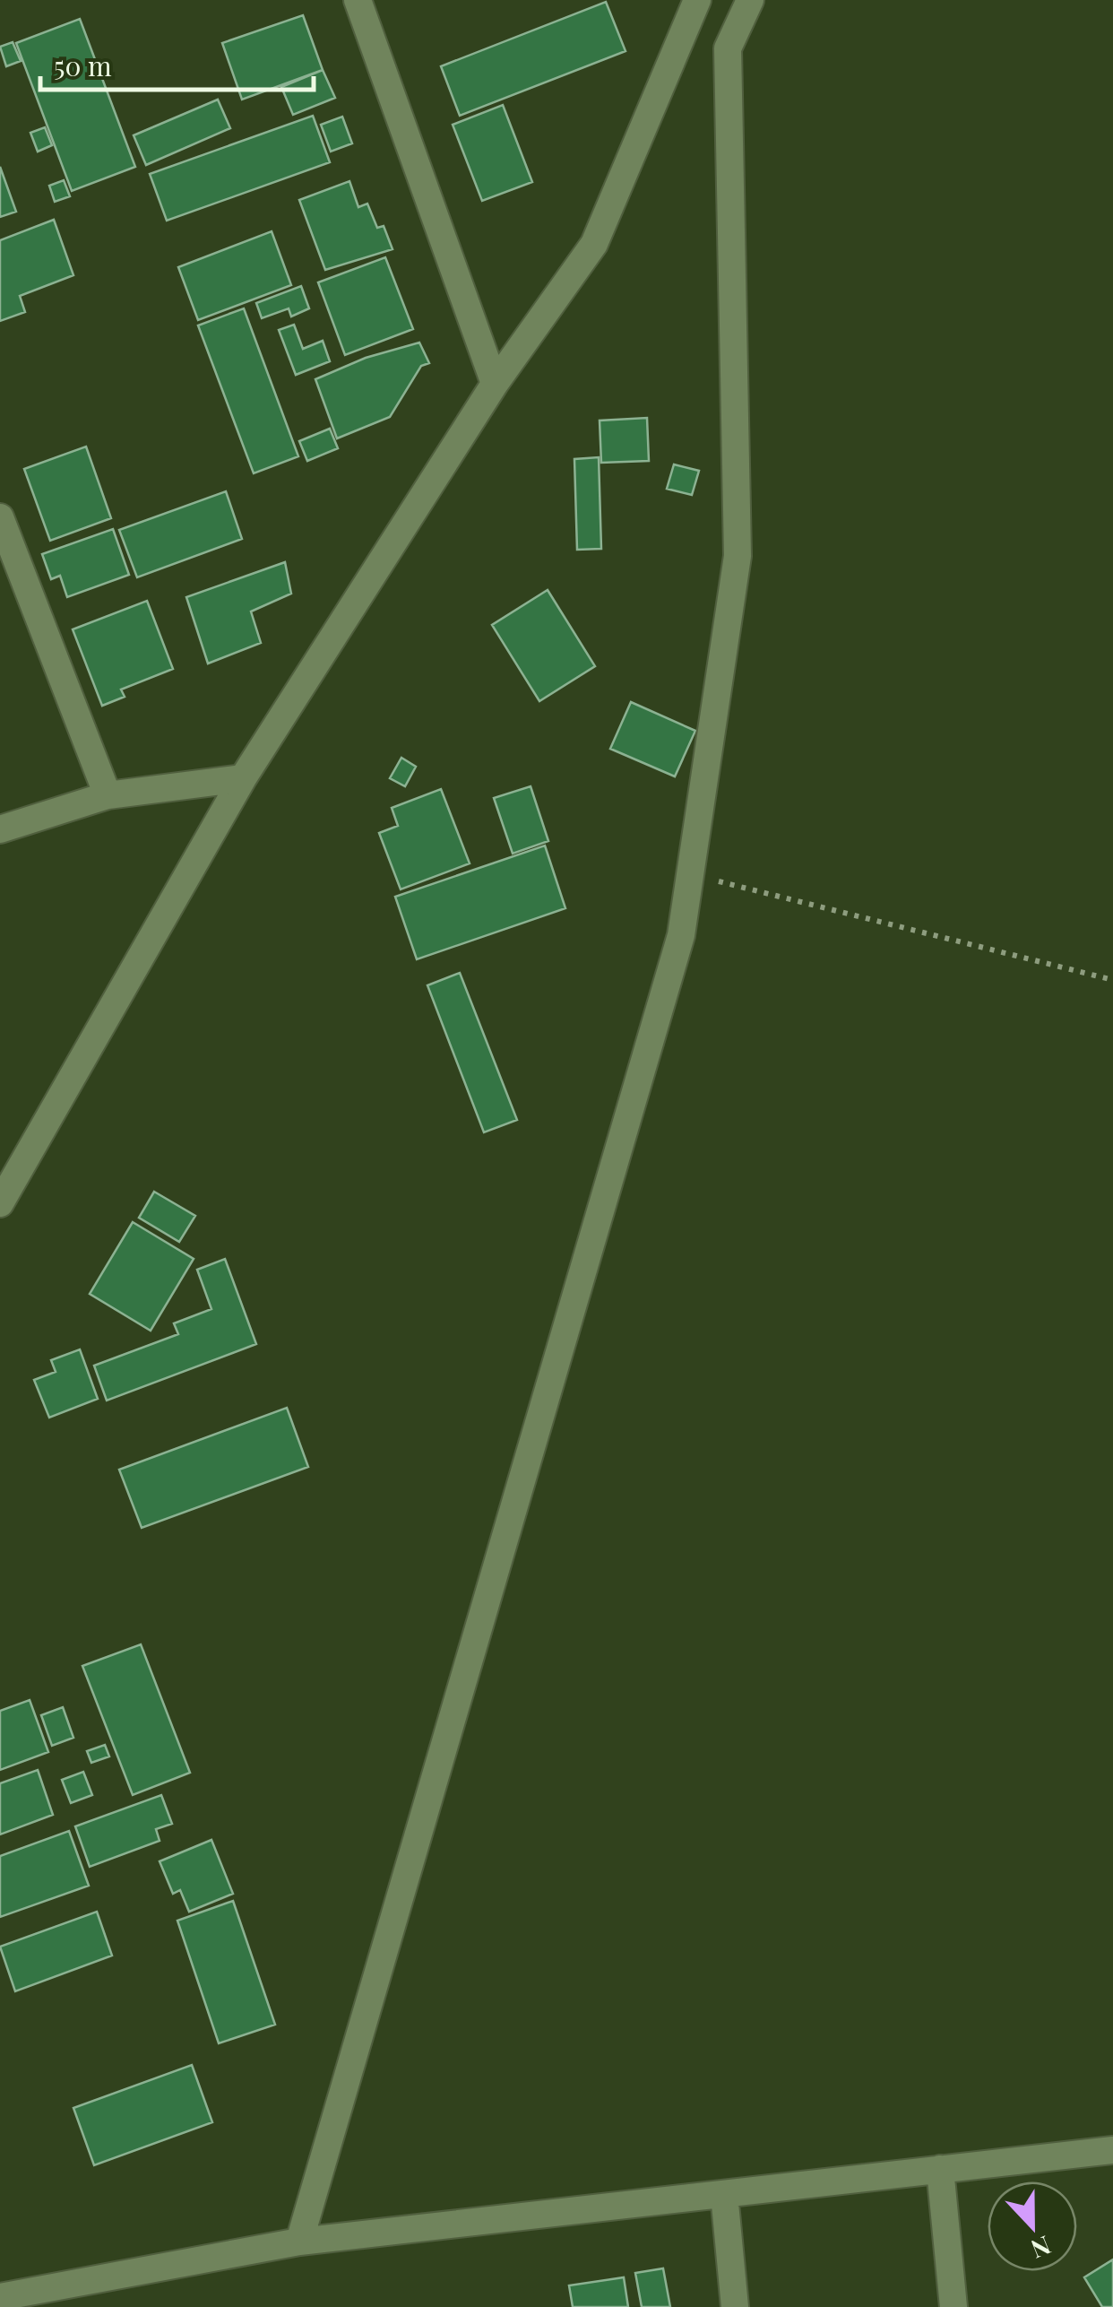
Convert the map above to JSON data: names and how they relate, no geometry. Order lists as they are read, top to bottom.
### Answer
{
  "scale_bar": "50 m",
  "north": "bottom"
}
